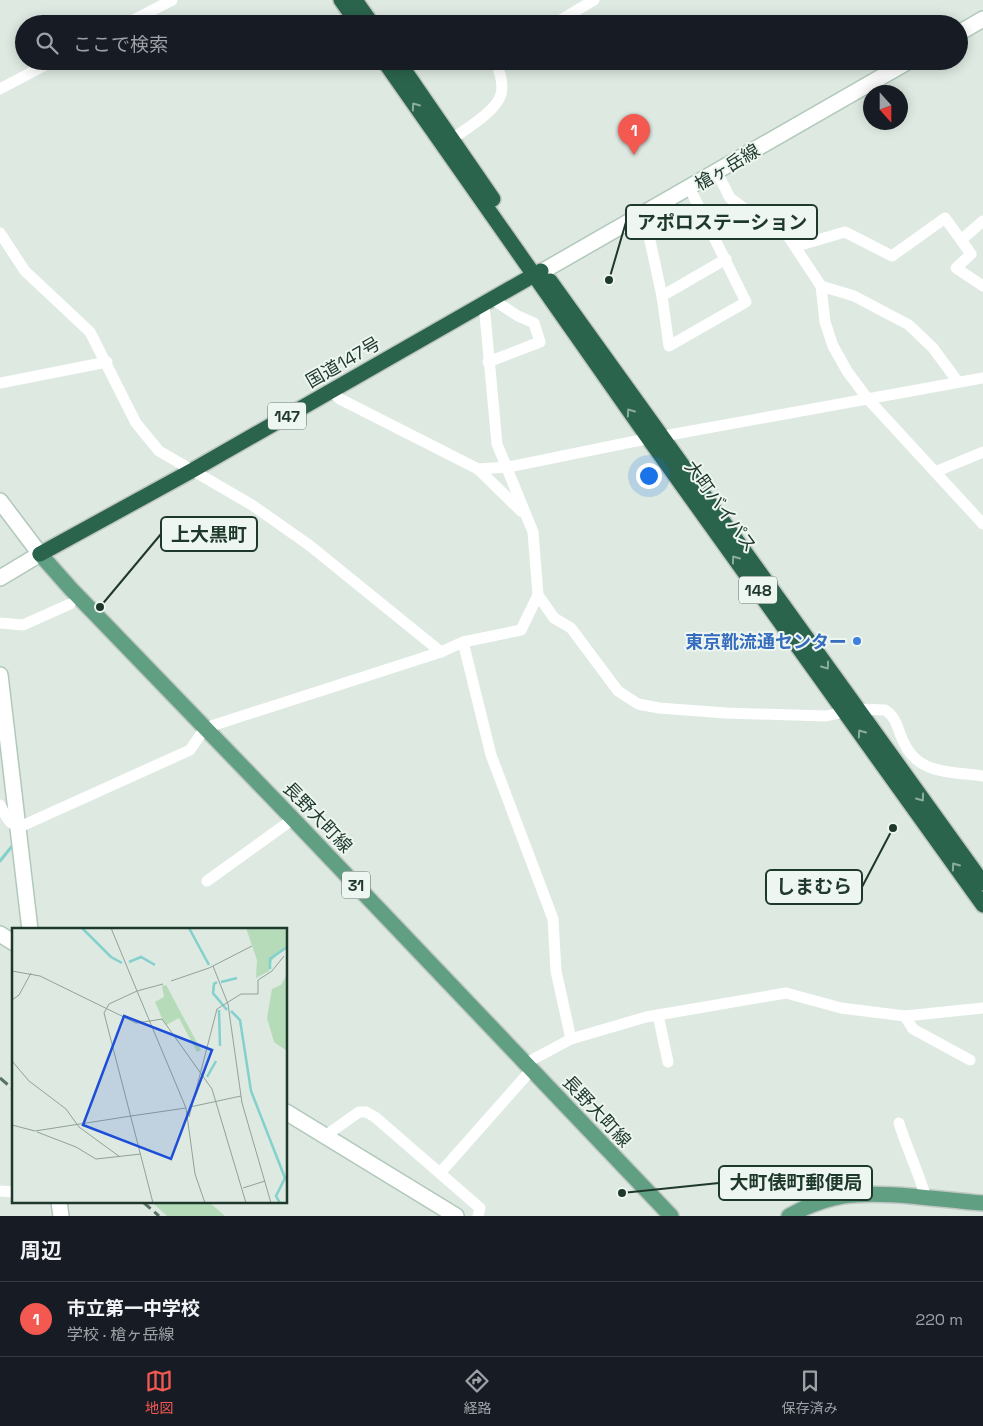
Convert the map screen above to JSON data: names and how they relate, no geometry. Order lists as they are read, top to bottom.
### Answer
{
  "streets": {
    "highway": [
      "国道147号",
      "147",
      "大町バイパス",
      "148"
    ],
    "main road": ["長野大町線", "31"],
    "street": ["槍ヶ岳線"]
  },
  "crossings": [
    ["槍ヶ岳線", "国道147号"],
    ["槍ヶ岳線", "大町バイパス"],
    ["国道147号", "大町バイパス"],
    ["国道147号", "長野大町線"]
  ],
  "places": [
    "アポロステーション",
    "上大黒町",
    "東京靴流通センター",
    "しまむら",
    "大町俵町郵便局"
  ],
  "north": "bottom",
  "page": {
    "search": "ここで検索",
    "pins": "1",
    "heading": "周辺",
    "list": [
      {
        "mark": "1",
        "name": "市立第一中学校",
        "note": "学校 · 槍ヶ岳線",
        "value": "220 m"
      }
    ],
    "nav": ["地図", "経路", "保存済み"]
  }
}
